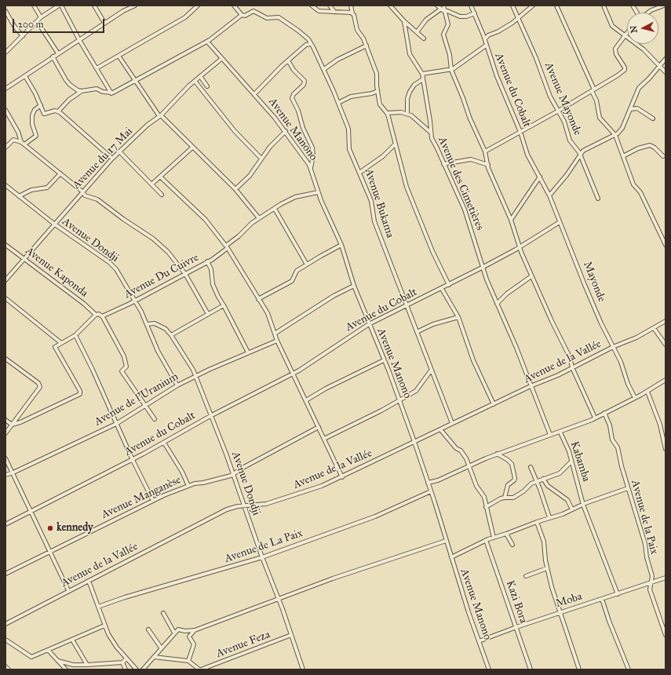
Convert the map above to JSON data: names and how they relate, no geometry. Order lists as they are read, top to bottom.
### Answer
{
  "streets": {
    "street": [
      "Avenue du Cobalt",
      "Avenue Mayonde",
      "Avenue Manono",
      "Avenue du 17 Mai",
      "Avenue des Cimetières",
      "Avenue Bukama",
      "Avenue Dondji",
      "Avenue Kaponda",
      "Avenue Du Cuivre",
      "Mayonde",
      "Avenue de la Vallée",
      "Avenue de l'Uranium",
      "Kabamba",
      "Avenue Manganèse",
      "Avenue de la Paix",
      "Avenue de La Paix",
      "Moba",
      "Kazi Bora",
      "Avenue Feza"
    ]
  },
  "crossings": [
    ["Avenue du Cobalt", "Avenue Manono"],
    ["Avenue du Cobalt", "Avenue des Cimetières"],
    ["Avenue du Cobalt", "Avenue Bukama"],
    ["Avenue du Cobalt", "Avenue Dondji"],
    ["Avenue du Cobalt", "Mayonde"],
    ["Avenue Manono", "Avenue du 17 Mai"],
    ["Avenue Manono", "Avenue Du Cuivre"],
    ["Avenue Manono", "Avenue de la Vallée"],
    ["Avenue Manono", "Kabamba"],
    ["Avenue Manono", "Avenue de La Paix"],
    ["Avenue Manono", "Moba"],
    ["Avenue du 17 Mai", "Avenue Dondji"],
    ["Avenue du 17 Mai", "Avenue Kaponda"],
    ["Avenue des Cimetières", "Avenue de la Vallée"],
    ["Avenue des Cimetières", "Kabamba"],
    ["Avenue Bukama", "Avenue de la Vallée"],
    ["Avenue Dondji", "Avenue Du Cuivre"],
    ["Avenue Dondji", "Avenue de la Vallée"],
    ["Avenue Dondji", "Avenue de l'Uranium"],
    ["Avenue Dondji", "Avenue Manganèse"],
    ["Avenue Dondji", "Avenue de La Paix"],
    ["Avenue Dondji", "Avenue Feza"],
    ["Mayonde", "Avenue de la Vallée"],
    ["Kabamba", "Moba"],
    ["Avenue de la Paix", "Moba"],
    ["Moba", "Kazi Bora"]
  ],
  "places": ["kennedy"],
  "scale_bar": "200 m",
  "north": "left"
}
